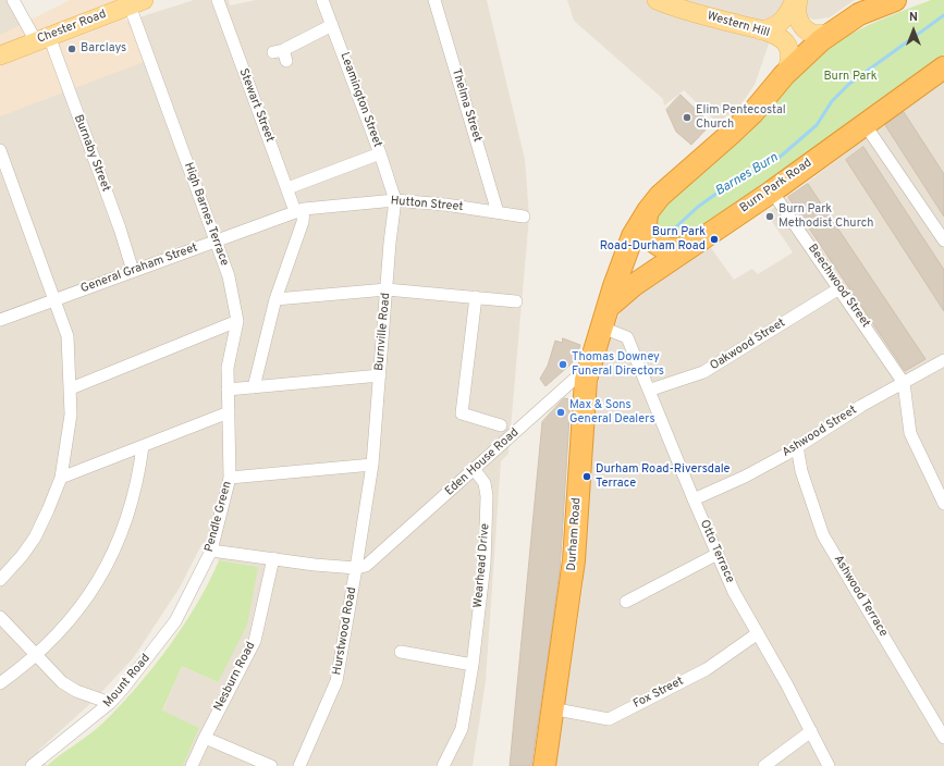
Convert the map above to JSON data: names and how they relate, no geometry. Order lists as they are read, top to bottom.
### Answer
{
  "streets": {
    "highway": ["Burn Park Road", "Durham Road"],
    "main road": ["Western Hill", "Chester Road"],
    "street": [
      "Leamington Street",
      "Stewart Street",
      "Thelma Street",
      "Burnaby Street",
      "Hutton Street",
      "High Barnes Terrace",
      "General Graham Street",
      "Beechwood Street",
      "Burnville Road",
      "Oakwood Street",
      "Ashwood Street",
      "Eden House Road",
      "Pendle Green",
      "Otto Terrace",
      "Wearhead Drive",
      "Ashwood Terrace",
      "Hurstwood Road",
      "Nesburn Road",
      "Mount Road",
      "Fox Street"
    ]
  },
  "crossings": [
    ["Western Hill", "Durham Road"],
    ["Chester Road", "Burnaby Street"],
    ["Chester Road", "High Barnes Terrace"],
    ["Leamington Street", "Hutton Street"],
    ["Leamington Street", "Burnville Road"],
    ["Stewart Street", "Hutton Street"],
    ["Stewart Street", "General Graham Street"],
    ["Thelma Street", "Hutton Street"],
    ["Burnaby Street", "General Graham Street"],
    ["Burn Park Road", "Beechwood Street"],
    ["Burn Park Road", "Durham Road"],
    ["Hutton Street", "General Graham Street"],
    ["Hutton Street", "Burnville Road"],
    ["High Barnes Terrace", "General Graham Street"],
    ["High Barnes Terrace", "Pendle Green"],
    ["Beechwood Street", "Oakwood Street"],
    ["Beechwood Street", "Ashwood Street"],
    ["Burnville Road", "Eden House Road"],
    ["Burnville Road", "Hurstwood Road"],
    ["Oakwood Street", "Otto Terrace"],
    ["Ashwood Street", "Otto Terrace"],
    ["Ashwood Street", "Ashwood Terrace"],
    ["Eden House Road", "Durham Road"],
    ["Eden House Road", "Wearhead Drive"],
    ["Eden House Road", "Hurstwood Road"],
    ["Pendle Green", "Mount Road"],
    ["Durham Road", "Otto Terrace"],
    ["Durham Road", "Fox Street"],
    ["Otto Terrace", "Fox Street"]
  ],
  "water": ["Barnes Burn"],
  "parks": ["Burn Park"],
  "places": [
    "Barclays",
    "Elim Pentecostal Church",
    "Burn Park Methodist Church",
    "Burn Park Road-Durham Road",
    "Thomas Downey Funeral Directors",
    "Max & Sons General Dealers",
    "Durham Road-Riversdale Terrace"
  ],
  "north": "top"
}
